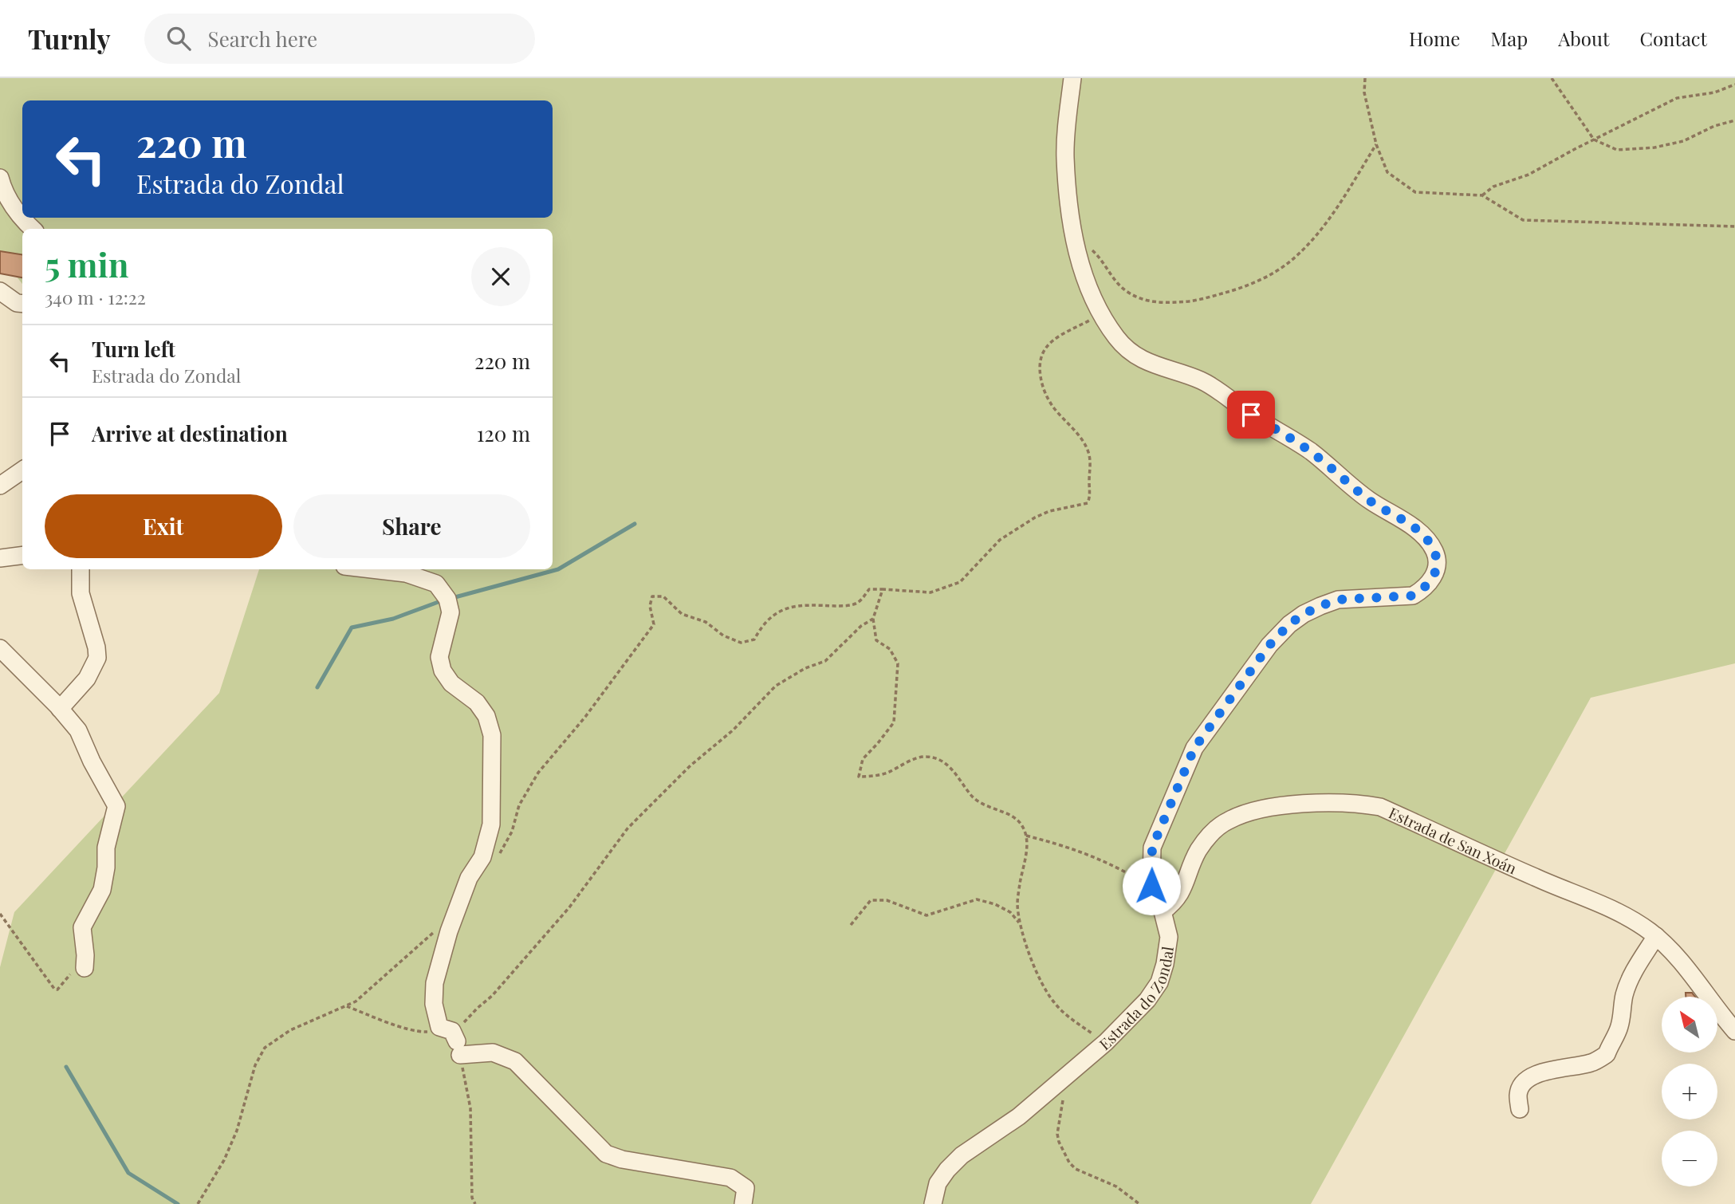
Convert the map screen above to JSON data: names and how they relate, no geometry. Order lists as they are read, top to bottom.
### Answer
{
  "streets": {
    "street": ["Estrada de San Xoán", "Estrada do Zondal"]
  },
  "crossings": [
    ["Estrada de San Xoán", "Estrada do Zondal"]
  ],
  "north": "top left",
  "page": {
    "header": "Turnly",
    "search": "Search here",
    "nav": [
      "Home",
      "Map",
      "About",
      "Contact"
    ],
    "turn": ["220 m", "Estrada do Zondal"],
    "heading": ["5 min", "340 m · 12:22"],
    "list": [
      {
        "name": "Turn left",
        "note": "Estrada do Zondal",
        "value": "220 m"
      },
      {
        "name": "Arrive at destination",
        "value": "120 m"
      }
    ],
    "buttons": ["Exit", "Share"],
    "map_buttons": ["+", "−"]
  }
}
